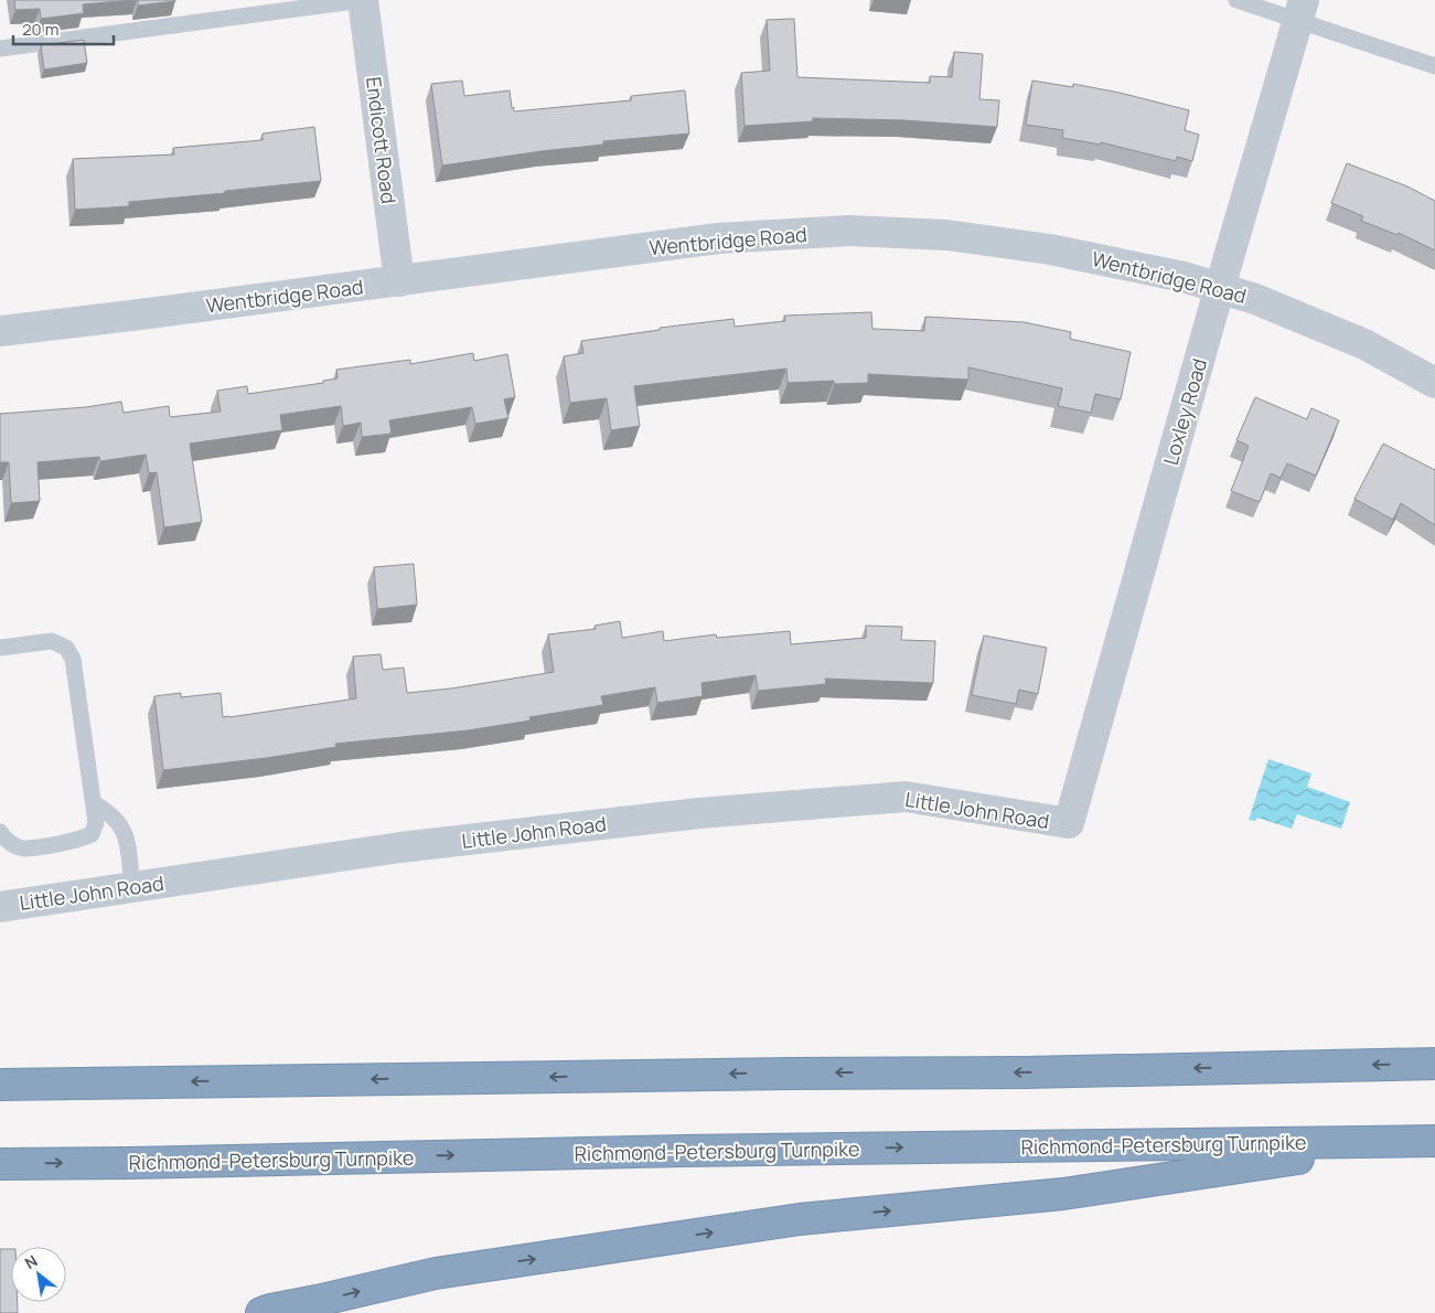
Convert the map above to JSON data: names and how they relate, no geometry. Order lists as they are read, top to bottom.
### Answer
{
  "streets": {
    "highway": ["Richmond-Petersburg Turnpike"],
    "street": [
      "Endicott Road",
      "Wentbridge Road",
      "Loxley Road",
      "Little John Road"
    ]
  },
  "crossings": [
    ["Endicott Road", "Wentbridge Road"],
    ["Wentbridge Road", "Loxley Road"],
    ["Loxley Road", "Little John Road"]
  ],
  "scale_bar": "20 m",
  "north": "top left"
}
